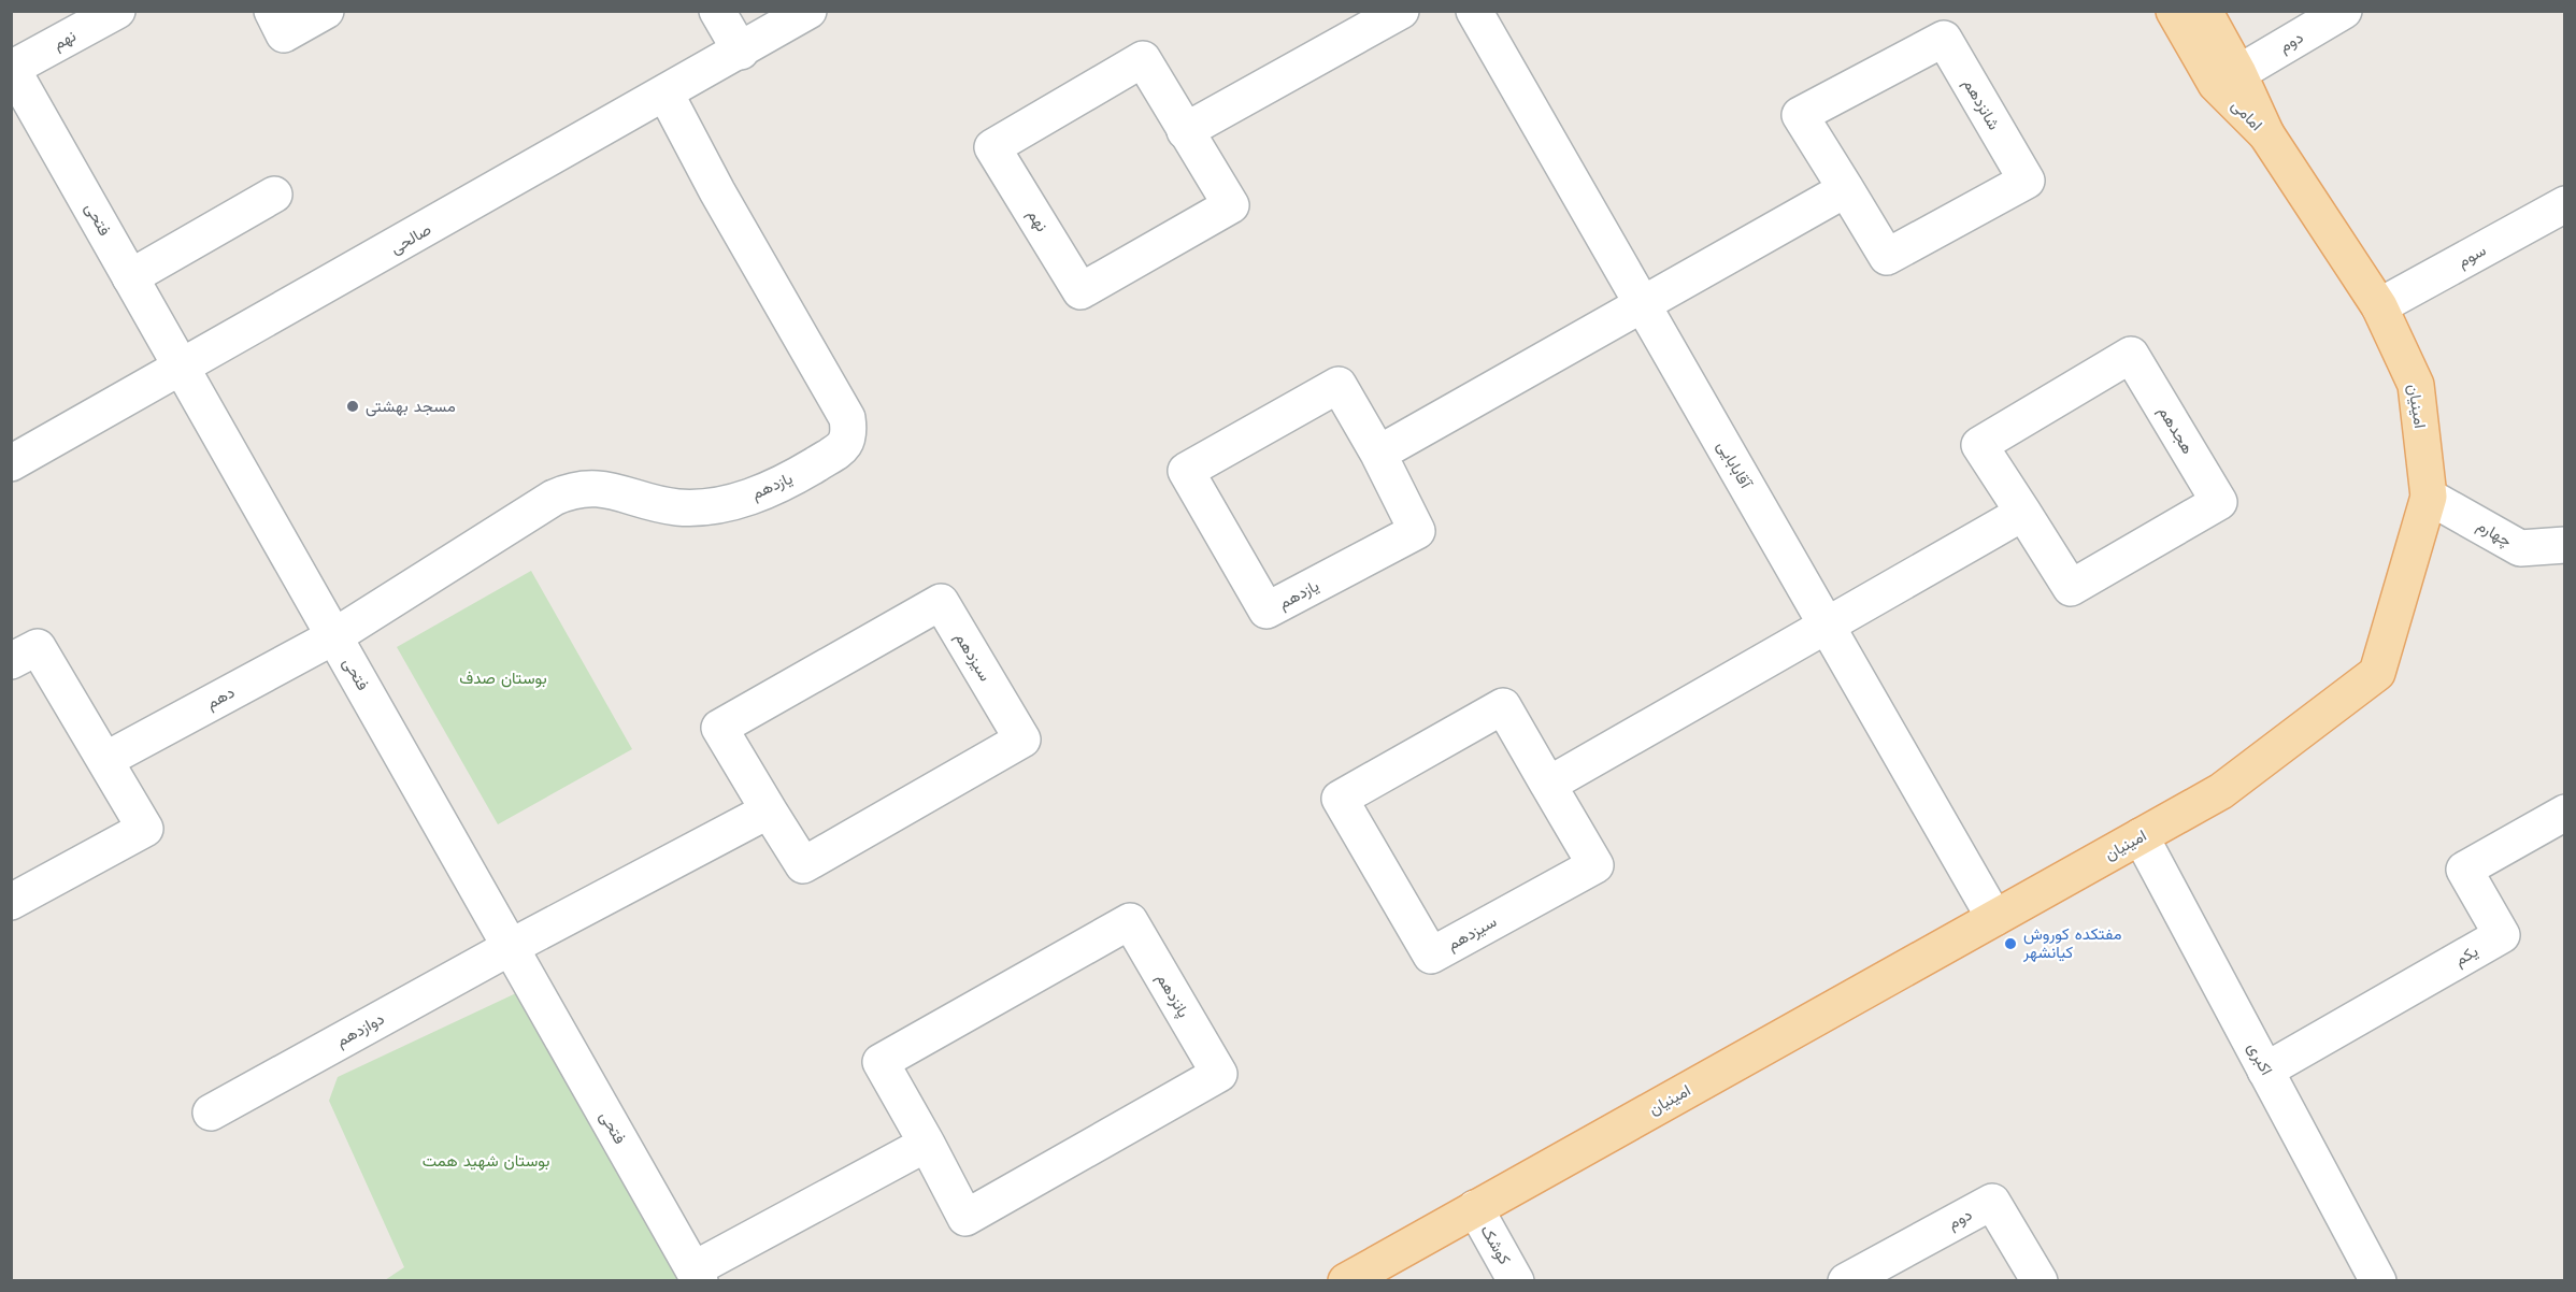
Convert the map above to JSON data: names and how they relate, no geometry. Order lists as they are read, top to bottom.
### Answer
{
  "streets": {
    "main road": ["امامی", "امینیان"],
    "street": [
      "نهم",
      "دوم",
      "شانزدهم",
      "فتحی",
      "صالحی",
      "سوم",
      "هجدهم",
      "آقابابایی",
      "یازدهم",
      "چهارم",
      "سیزدهم",
      "دهم",
      "یکم",
      "پانزدهم",
      "دوازدهم",
      "اکبری",
      "کوشک"
    ]
  },
  "crossings": [
    ["نهم", "فتحی"],
    ["دوم", "امامی"],
    ["امامی", "امینیان"],
    ["فتحی", "صالحی"],
    ["فتحی", "یازدهم"],
    ["فتحی", "دهم"],
    ["فتحی", "دوازدهم"],
    ["صالحی", "یازدهم"],
    ["سوم", "امینیان"],
    ["امینیان", "آقابابایی"],
    ["امینیان", "چهارم"],
    ["امینیان", "اکبری"],
    ["امینیان", "کوشک"],
    ["یازدهم", "دهم"],
    ["یکم", "اکبری"]
  ],
  "parks": ["بوستان صدف", "بوستان شهید همت"],
  "places": ["مسجد بهشتی", "مفتکده کوروش کیانشهر"]
}
